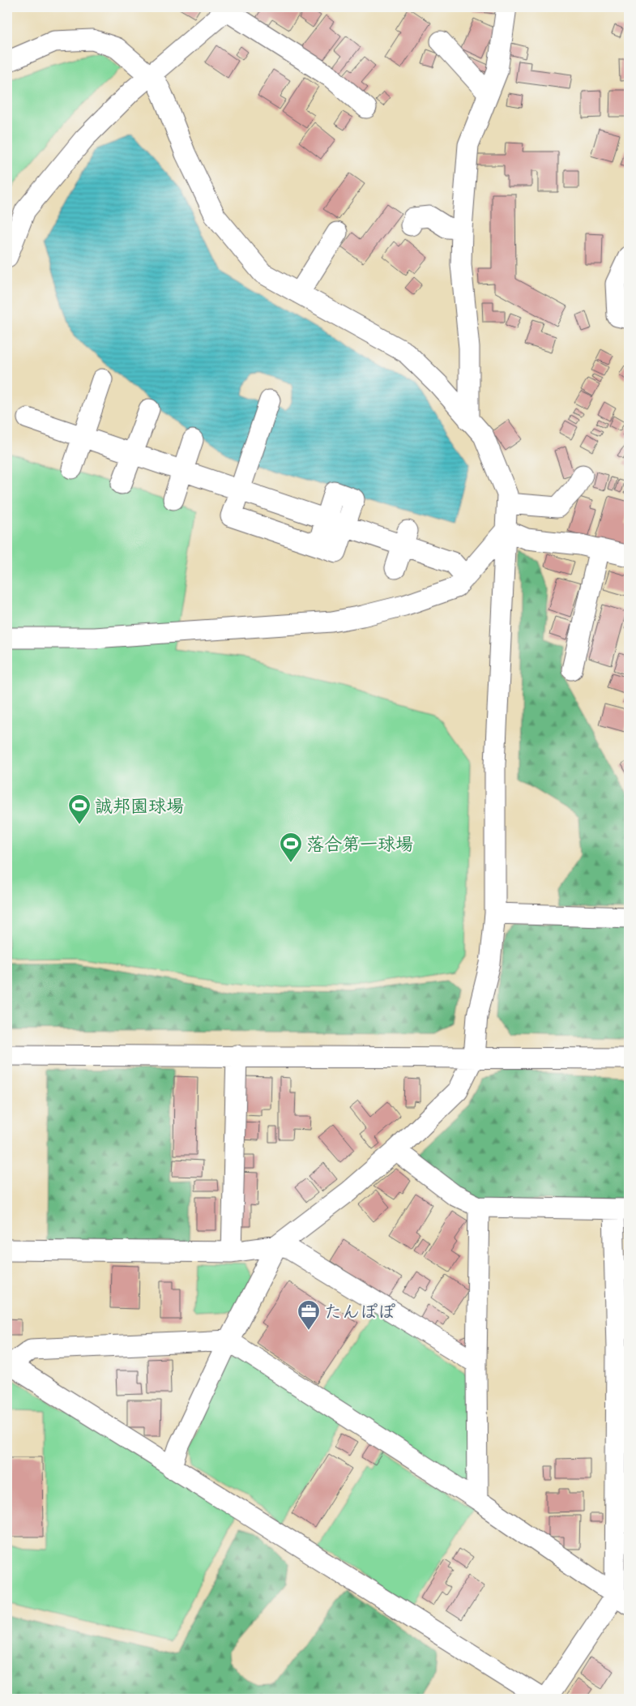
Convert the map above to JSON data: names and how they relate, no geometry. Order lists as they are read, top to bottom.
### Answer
{
  "places": {
    "sports": ["誠邦園球場", "落合第一球場"],
    "office": ["たんぽぽ"]
  }
}
